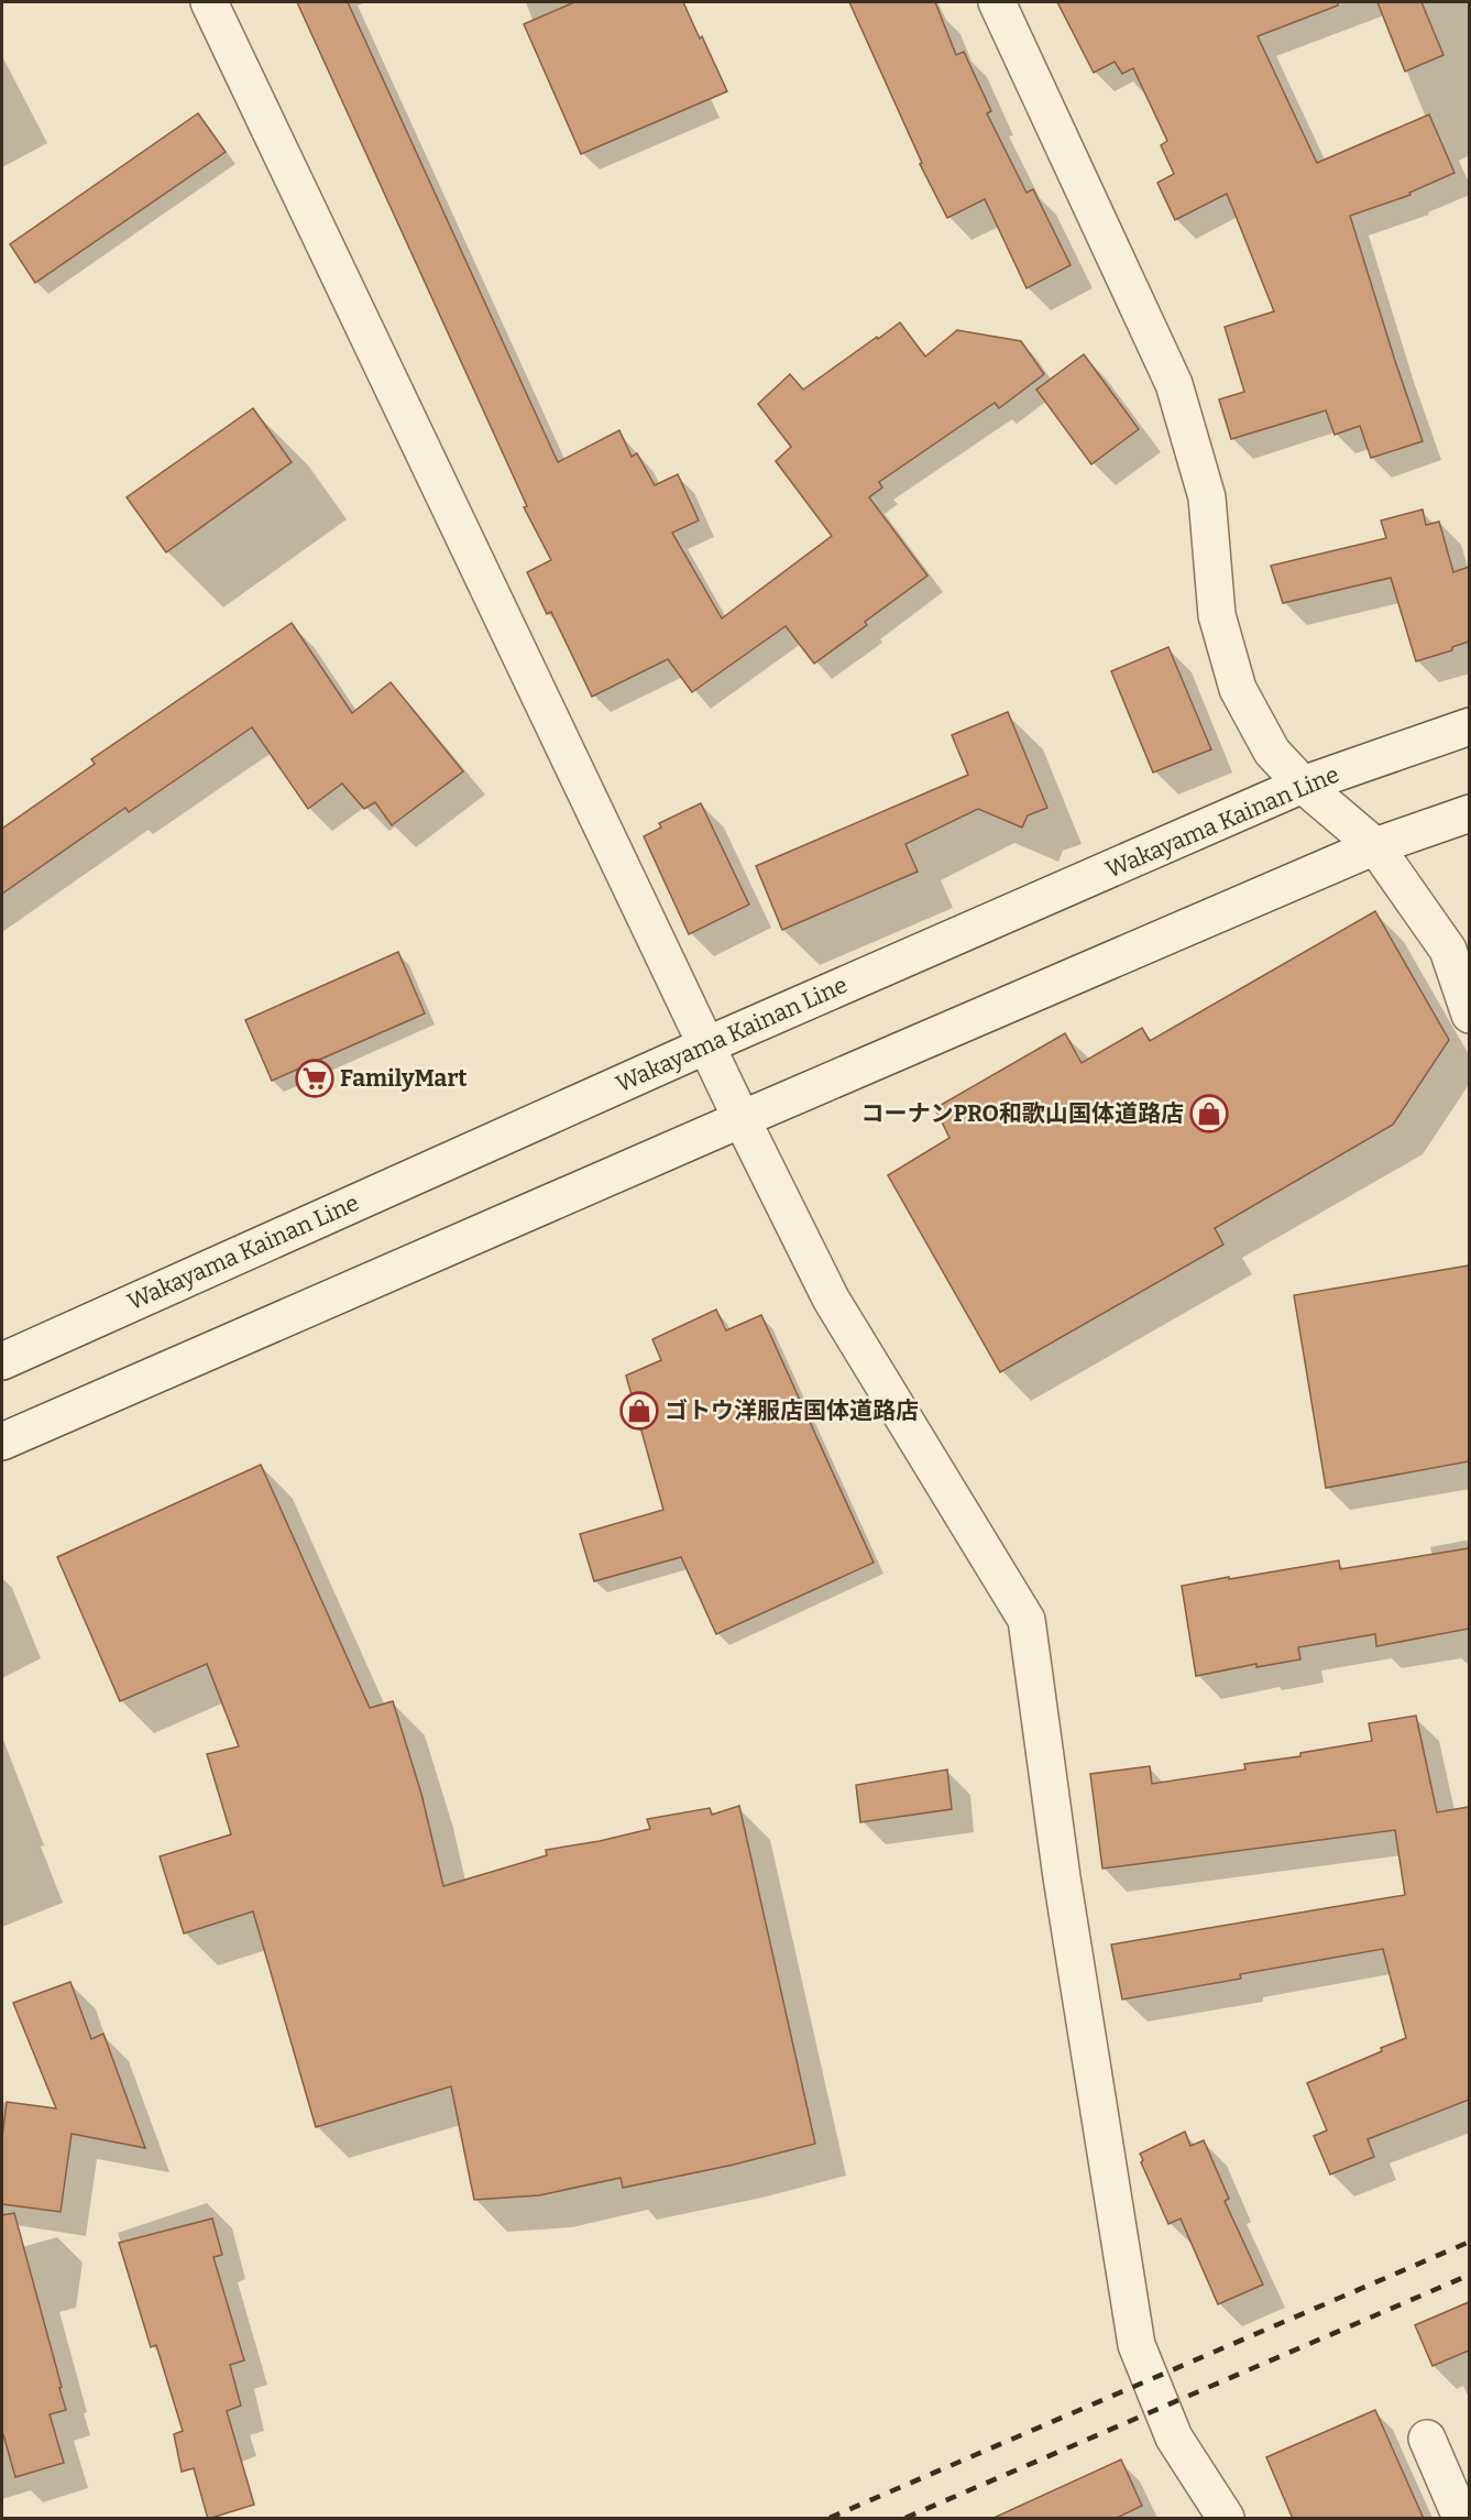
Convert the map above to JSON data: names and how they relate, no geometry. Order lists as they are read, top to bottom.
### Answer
{
  "streets": {
    "street": ["Wakayama Kainan Line"]
  },
  "places": {
    "supermarket": ["FamilyMart"],
    "shop": ["コーナンPRO和歌山国体道路店", "ゴトウ洋服店国体道路店"]
  }
}
